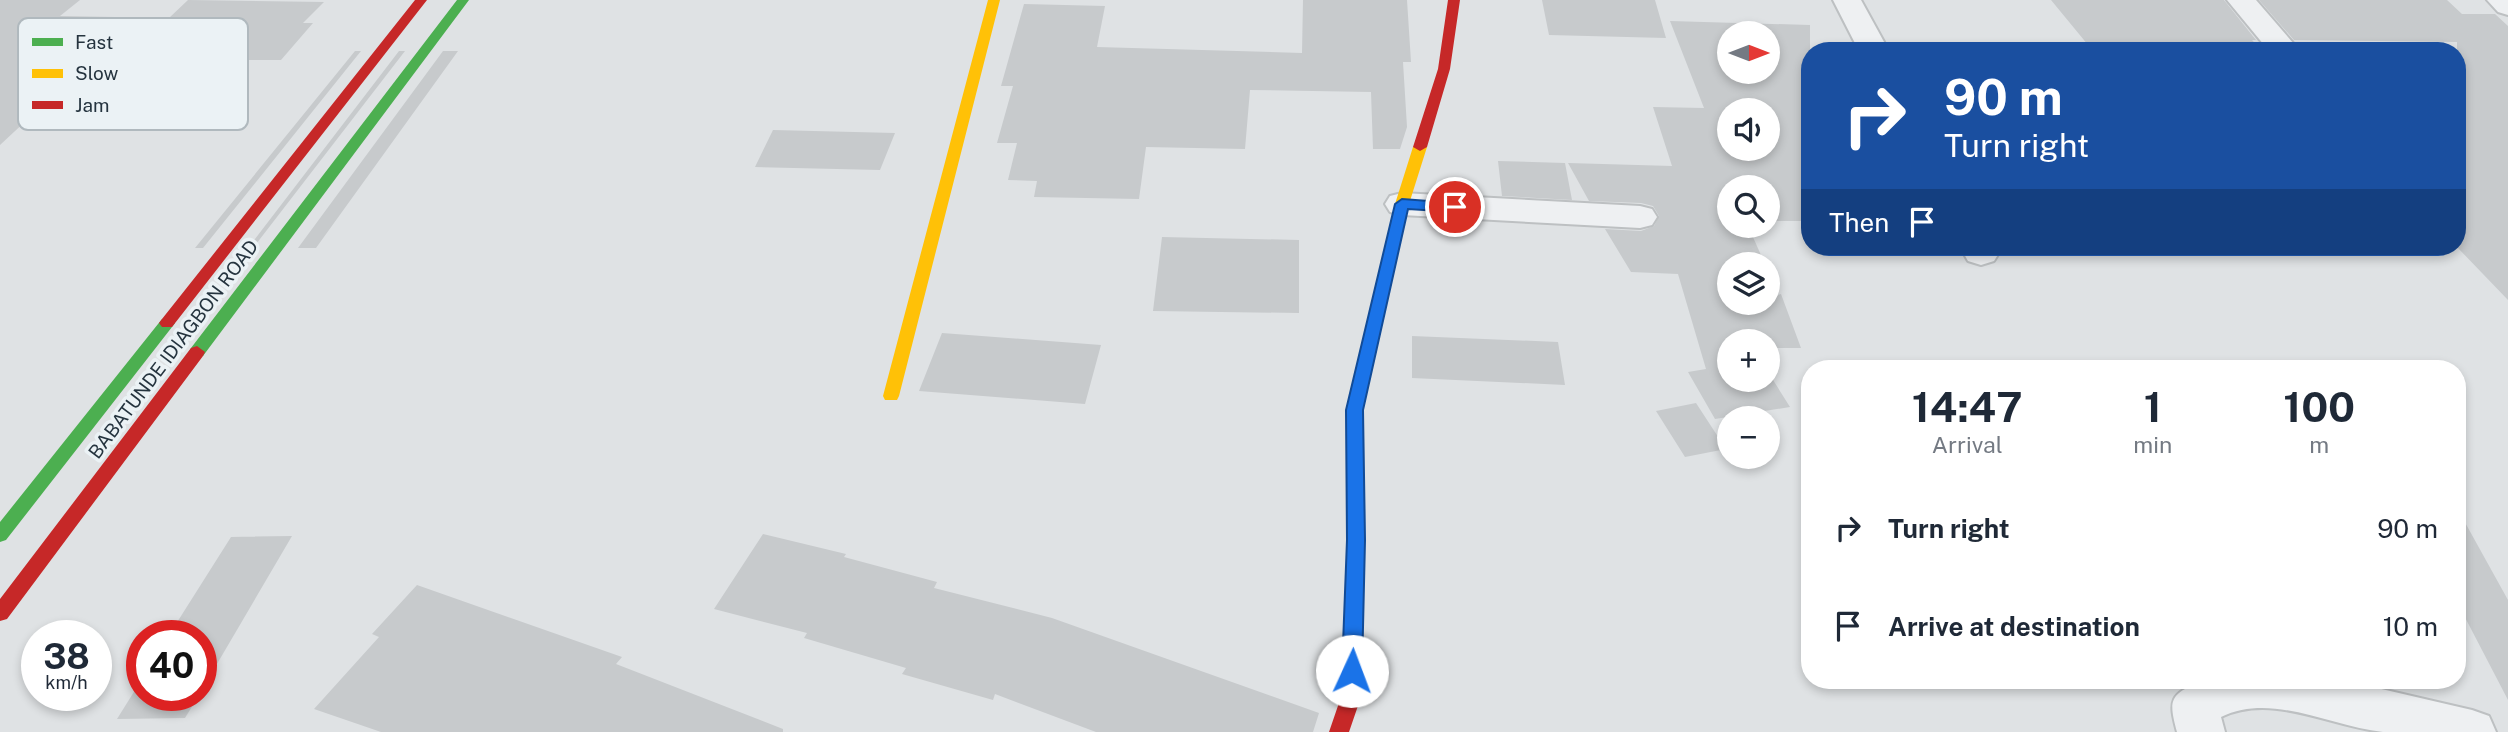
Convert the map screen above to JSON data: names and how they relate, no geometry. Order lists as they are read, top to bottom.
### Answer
{
  "streets": {
    "street": ["BABATUNDE IDIAGBON ROAD"]
  },
  "legend": ["Fast", "Slow", "Jam"],
  "north": "right",
  "page": {
    "map_buttons": ["+", "−"],
    "turn": ["90 m", "Turn right"],
    "then": "Then",
    "eta": [
      "14:47",
      "Arrival",
      "1",
      "min",
      "100",
      "m"
    ],
    "list": [
      {
        "name": "Turn right",
        "value": "90 m"
      },
      {
        "name": "Arrive at destination",
        "value": "10 m"
      }
    ],
    "speed": "38 km/h",
    "limit": "40"
  }
}
